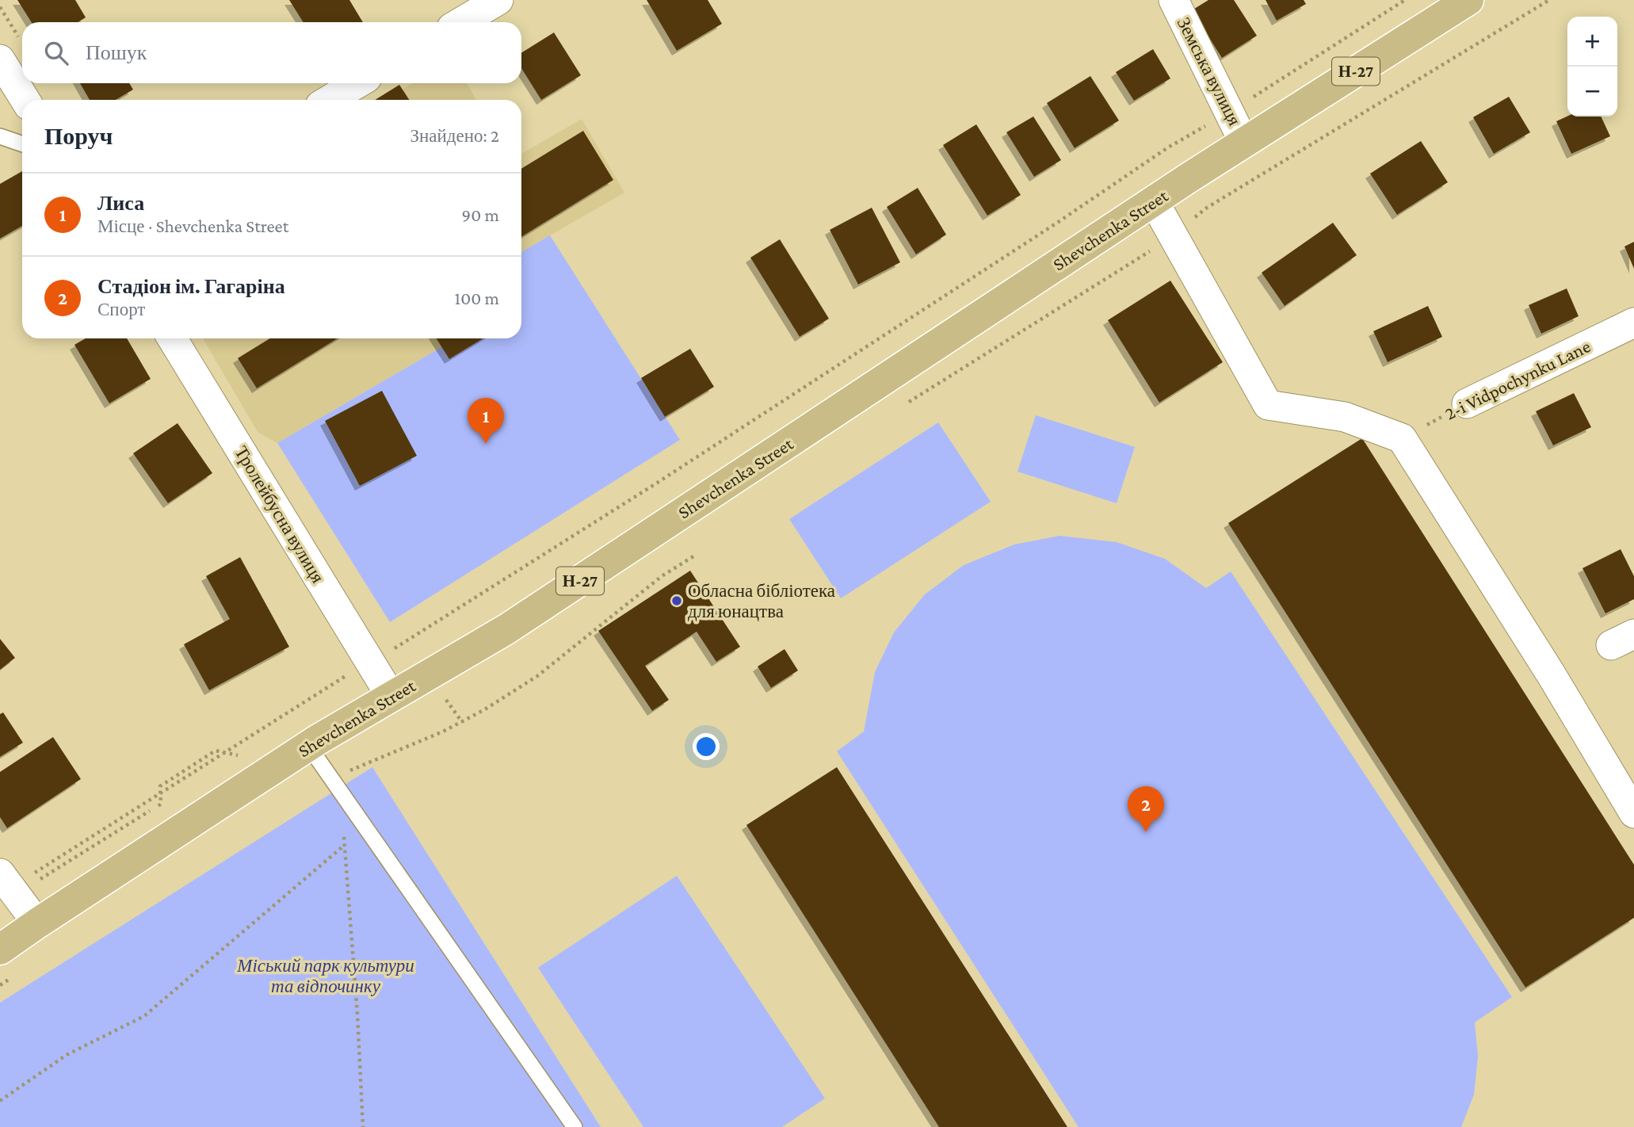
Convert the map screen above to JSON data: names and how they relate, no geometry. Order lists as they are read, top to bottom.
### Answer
{
  "streets": {
    "main road": ["Н-27", "Shevchenka Street"],
    "street": ["Земська вулиця", "2-i Vidpochynku Lane", "Тролейбусна вулиця"]
  },
  "crossings": [
    ["Земська вулиця", "Shevchenka Street"],
    ["Shevchenka Street", "Тролейбусна вулиця"]
  ],
  "parks": ["Міський парк культури та відпочинку"],
  "places": ["Обласна бібліотека для юнацтва"],
  "page": {
    "map_buttons": ["+", "−"],
    "search": "Пошук",
    "heading": ["Поруч", "Знайдено: 2"],
    "list": [
      {
        "mark": "1",
        "name": "Лиса",
        "note": "Місце · Shevchenka Street",
        "value": "90 m"
      },
      {
        "mark": "2",
        "name": "Стадіон ім. Гагаріна",
        "note": "Спорт",
        "value": "100 m"
      }
    ],
    "pins": ["1", "2"]
  }
}
